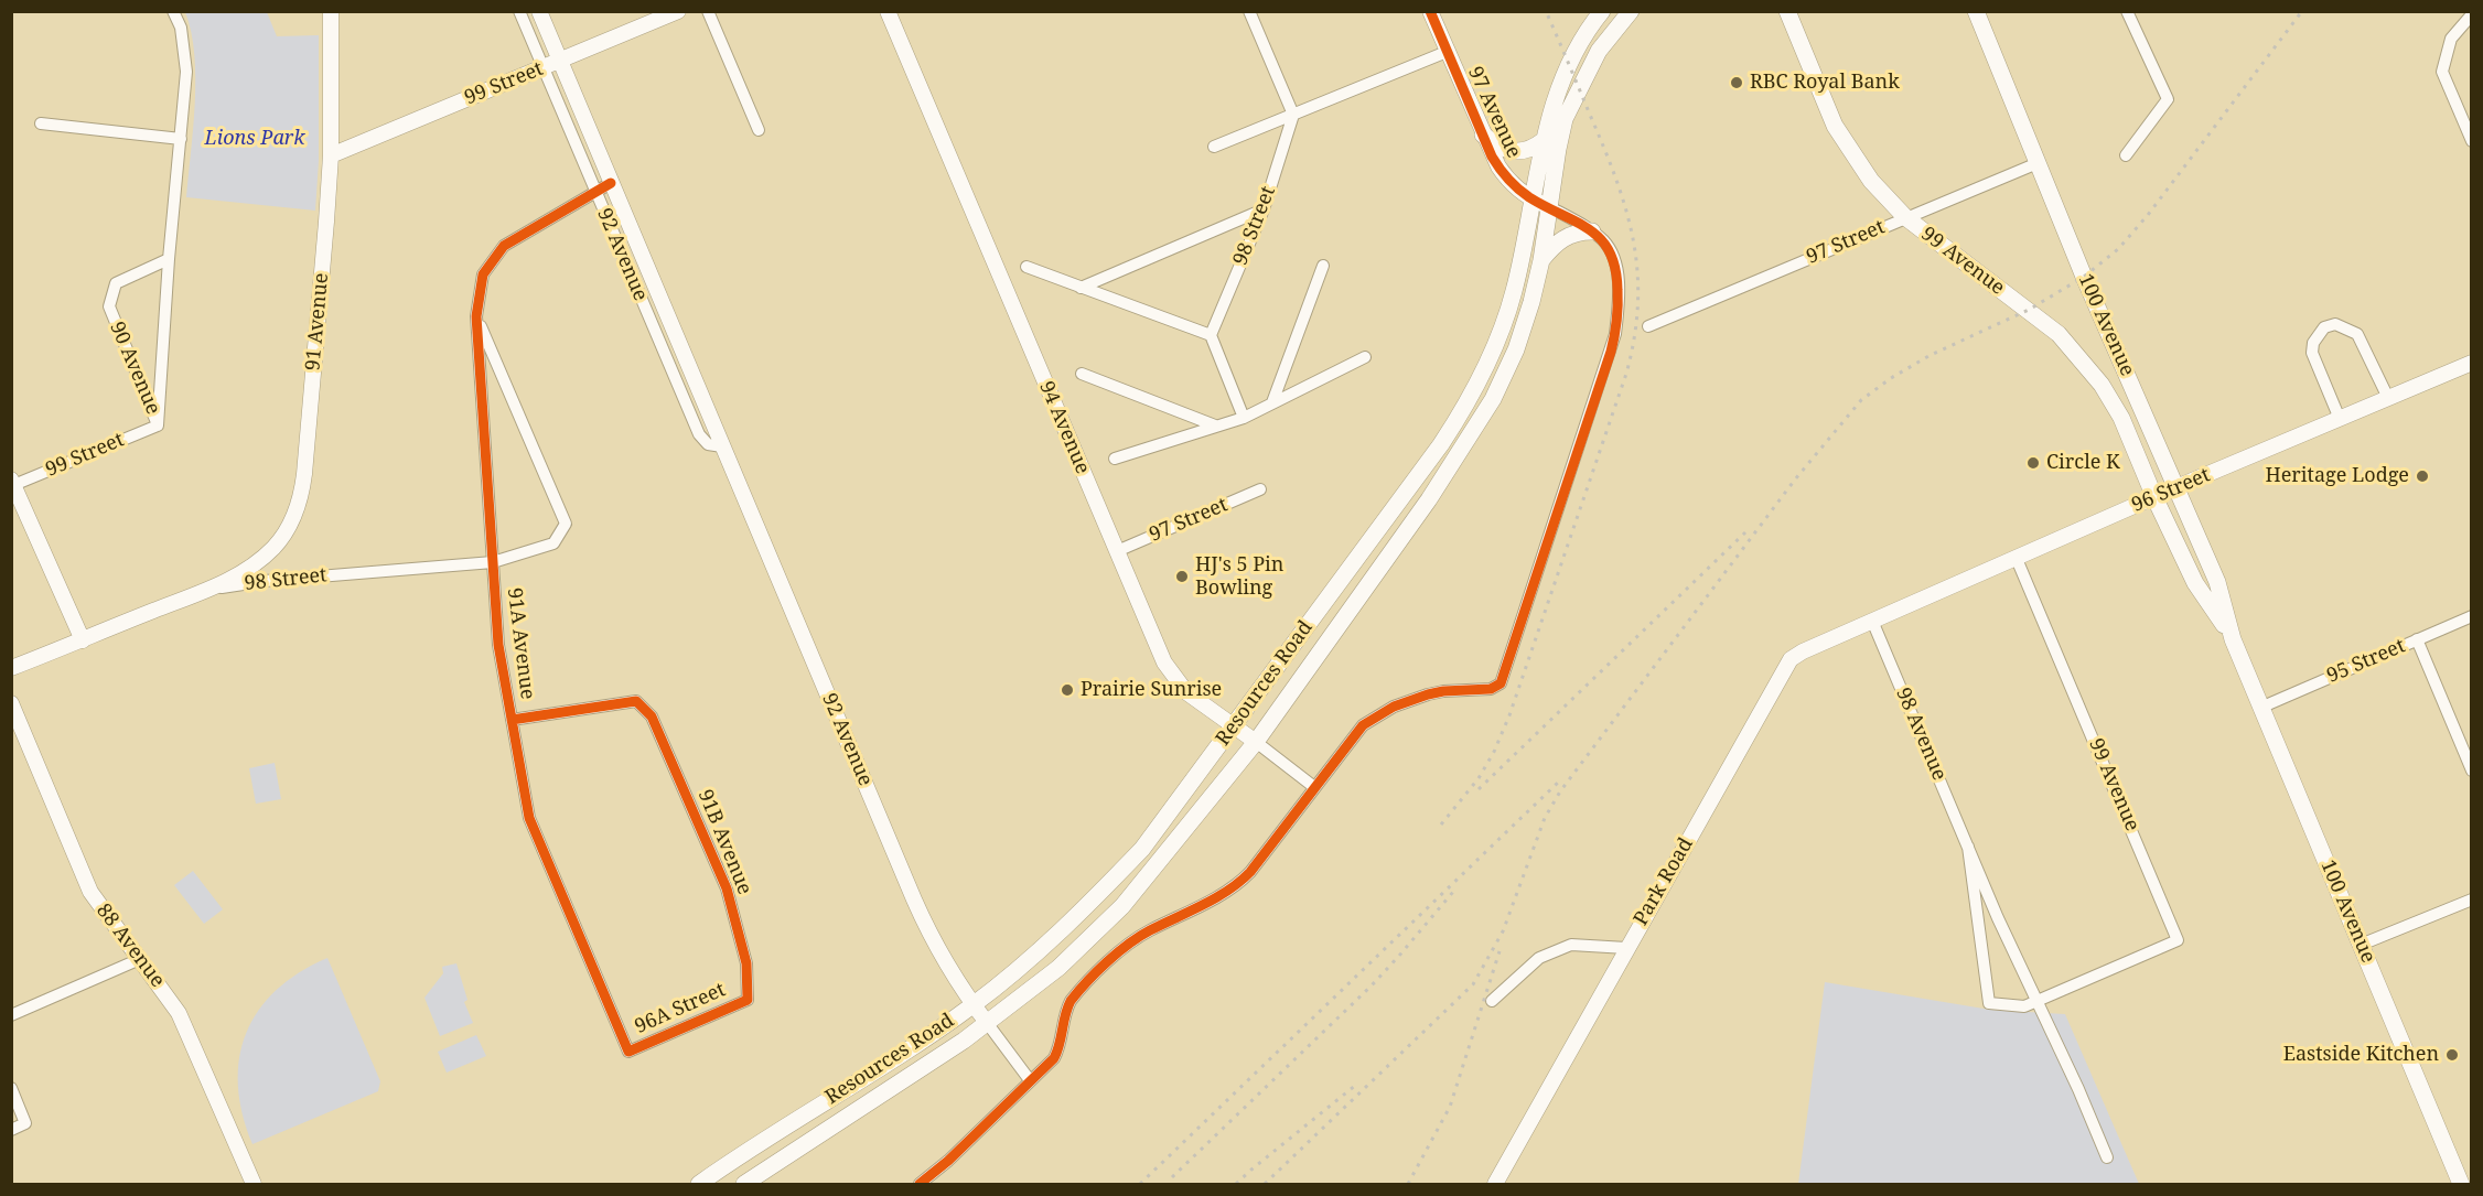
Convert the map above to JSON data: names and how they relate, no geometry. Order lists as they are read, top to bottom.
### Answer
{
  "streets": {
    "main road": ["99 Avenue", "100 Avenue", "Resources Road"],
    "street": [
      "99 Street",
      "97 Avenue",
      "98 Street",
      "97 Street",
      "92 Avenue",
      "91 Avenue",
      "90 Avenue",
      "94 Avenue",
      "96 Street",
      "91A Avenue",
      "95 Street",
      "98 Avenue",
      "91B Avenue",
      "Park Road",
      "88 Avenue",
      "96A Street"
    ]
  },
  "crossings": [
    ["99 Street", "92 Avenue"],
    ["99 Street", "91 Avenue"],
    ["99 Street", "90 Avenue"],
    ["97 Avenue", "Resources Road"],
    ["98 Street", "91 Avenue"],
    ["98 Street", "91A Avenue"],
    ["97 Street", "99 Avenue"],
    ["97 Street", "100 Avenue"],
    ["97 Street", "94 Avenue"],
    ["92 Avenue", "91A Avenue"],
    ["92 Avenue", "Resources Road"],
    ["99 Avenue", "100 Avenue"],
    ["99 Avenue", "96 Street"],
    ["99 Avenue", "98 Avenue"],
    ["100 Avenue", "96 Street"],
    ["100 Avenue", "95 Street"],
    ["94 Avenue", "Resources Road"],
    ["96 Street", "98 Avenue"],
    ["96 Street", "Park Road"],
    ["91A Avenue", "91B Avenue"],
    ["91A Avenue", "96A Street"],
    ["98 Avenue", "Park Road"],
    ["91B Avenue", "96A Street"]
  ],
  "parks": ["Lions Park"],
  "places": [
    "RBC Royal Bank",
    "Circle K",
    "Heritage Lodge",
    "HJ's 5 Pin Bowling",
    "Prairie Sunrise",
    "Eastside Kitchen"
  ]
}
